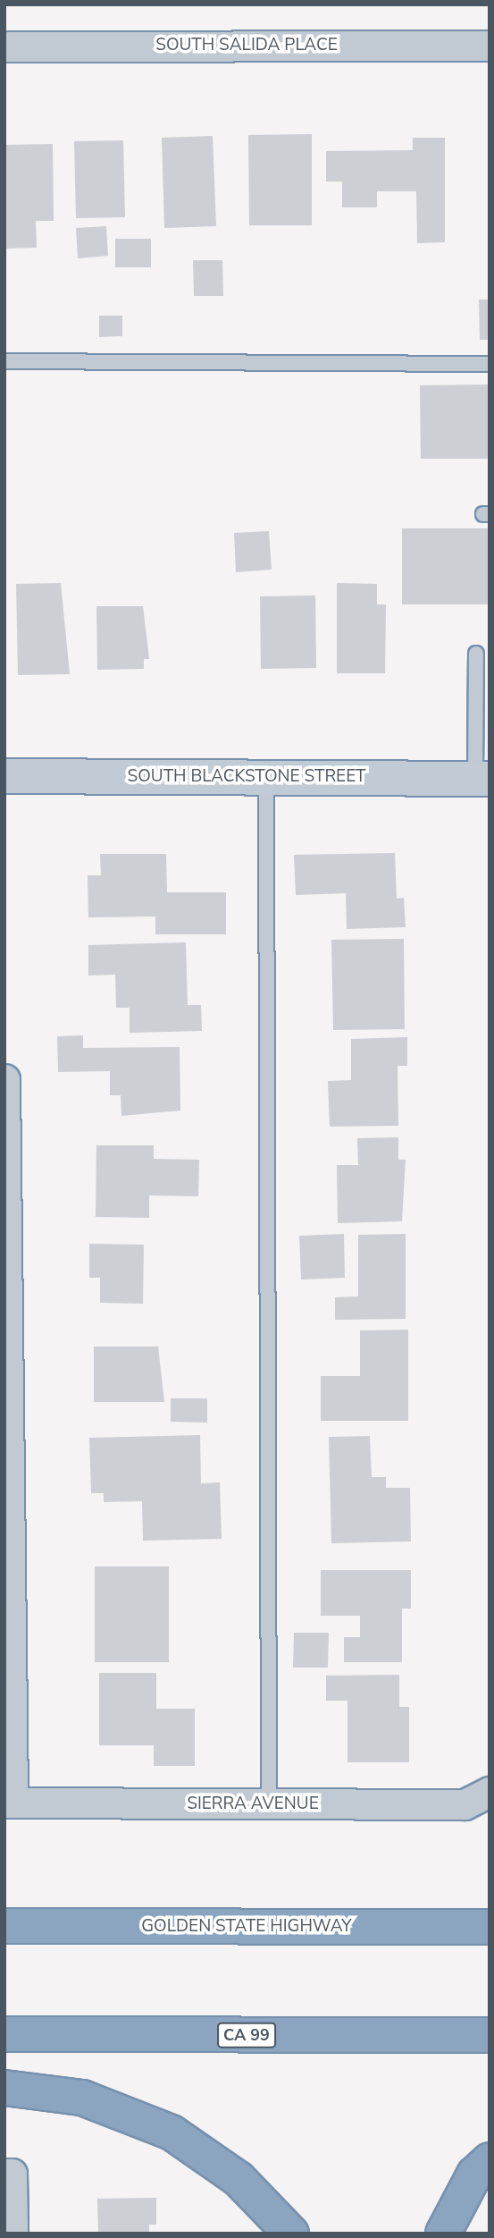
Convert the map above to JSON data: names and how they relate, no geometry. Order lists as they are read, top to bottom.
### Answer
{
  "streets": {
    "highway": ["GOLDEN STATE HIGHWAY", "CA 99"],
    "main road": ["SOUTH BLACKSTONE STREET"],
    "street": ["SOUTH SALIDA PLACE", "SIERRA AVENUE"]
  }
}
